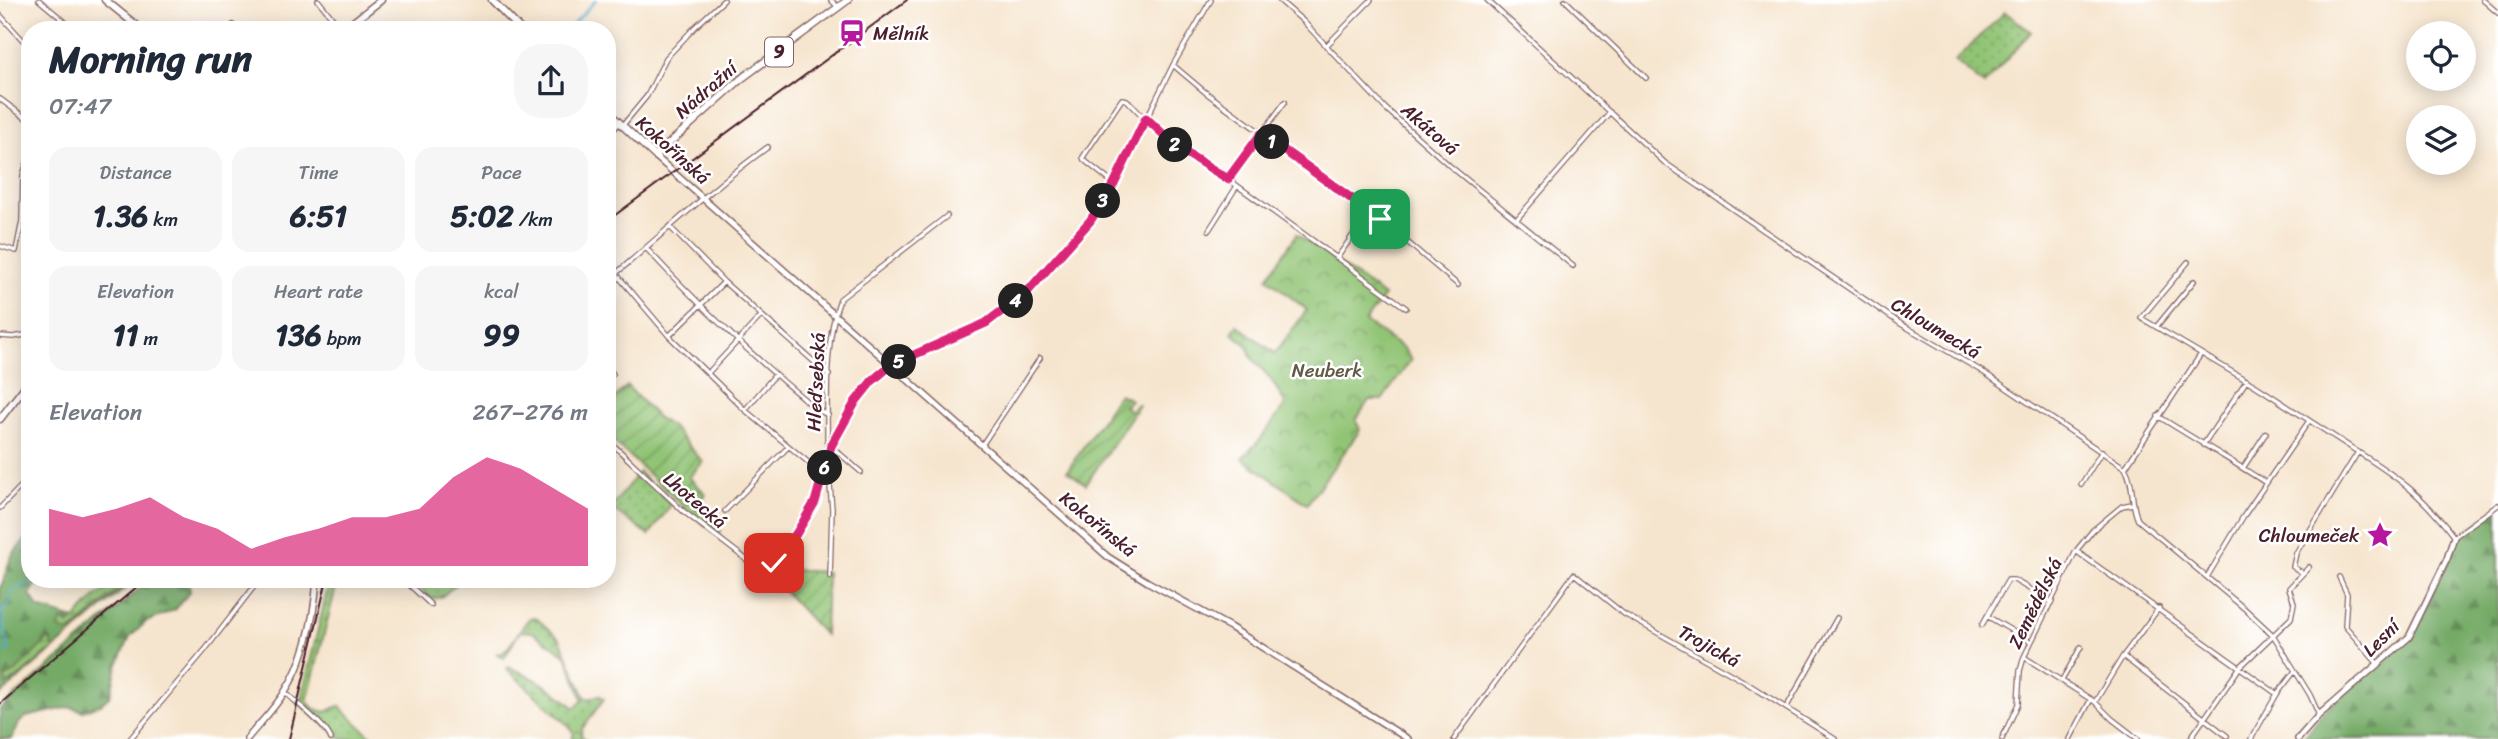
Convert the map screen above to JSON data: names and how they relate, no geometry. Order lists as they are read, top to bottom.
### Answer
{
  "streets": {
    "main road": [
      "9",
      "Nádražní",
      "Kokořínská",
      "Lesní"
    ],
    "street": [
      "Akátová",
      "Chloumecká",
      "Hleďsebská",
      "Lhotecká",
      "Zemědělská",
      "Trojická"
    ]
  },
  "crossings": [
    ["Nádražní", "Kokořínská"],
    ["Kokořínská", "Hleďsebská"],
    ["Hleďsebská", "Lhotecká"]
  ],
  "parks": ["Neuberk"],
  "places": {
    "station": ["Mělník"],
    "place": ["Chloumeček"]
  },
  "page": {
    "heading": ["Morning run", "07:47"],
    "pins": [
      "1",
      "2",
      "3",
      "4",
      "5",
      "6"
    ],
    "stats": [
      ["Distance", "1.36 km"],
      ["Time", "6:51"],
      ["Pace", "5:02 /km"],
      ["Elevation", "11 m"],
      ["Heart rate", "136 bpm"],
      ["kcal", "99"]
    ],
    "chart": ["Elevation", "267–276 m"]
  }
}
